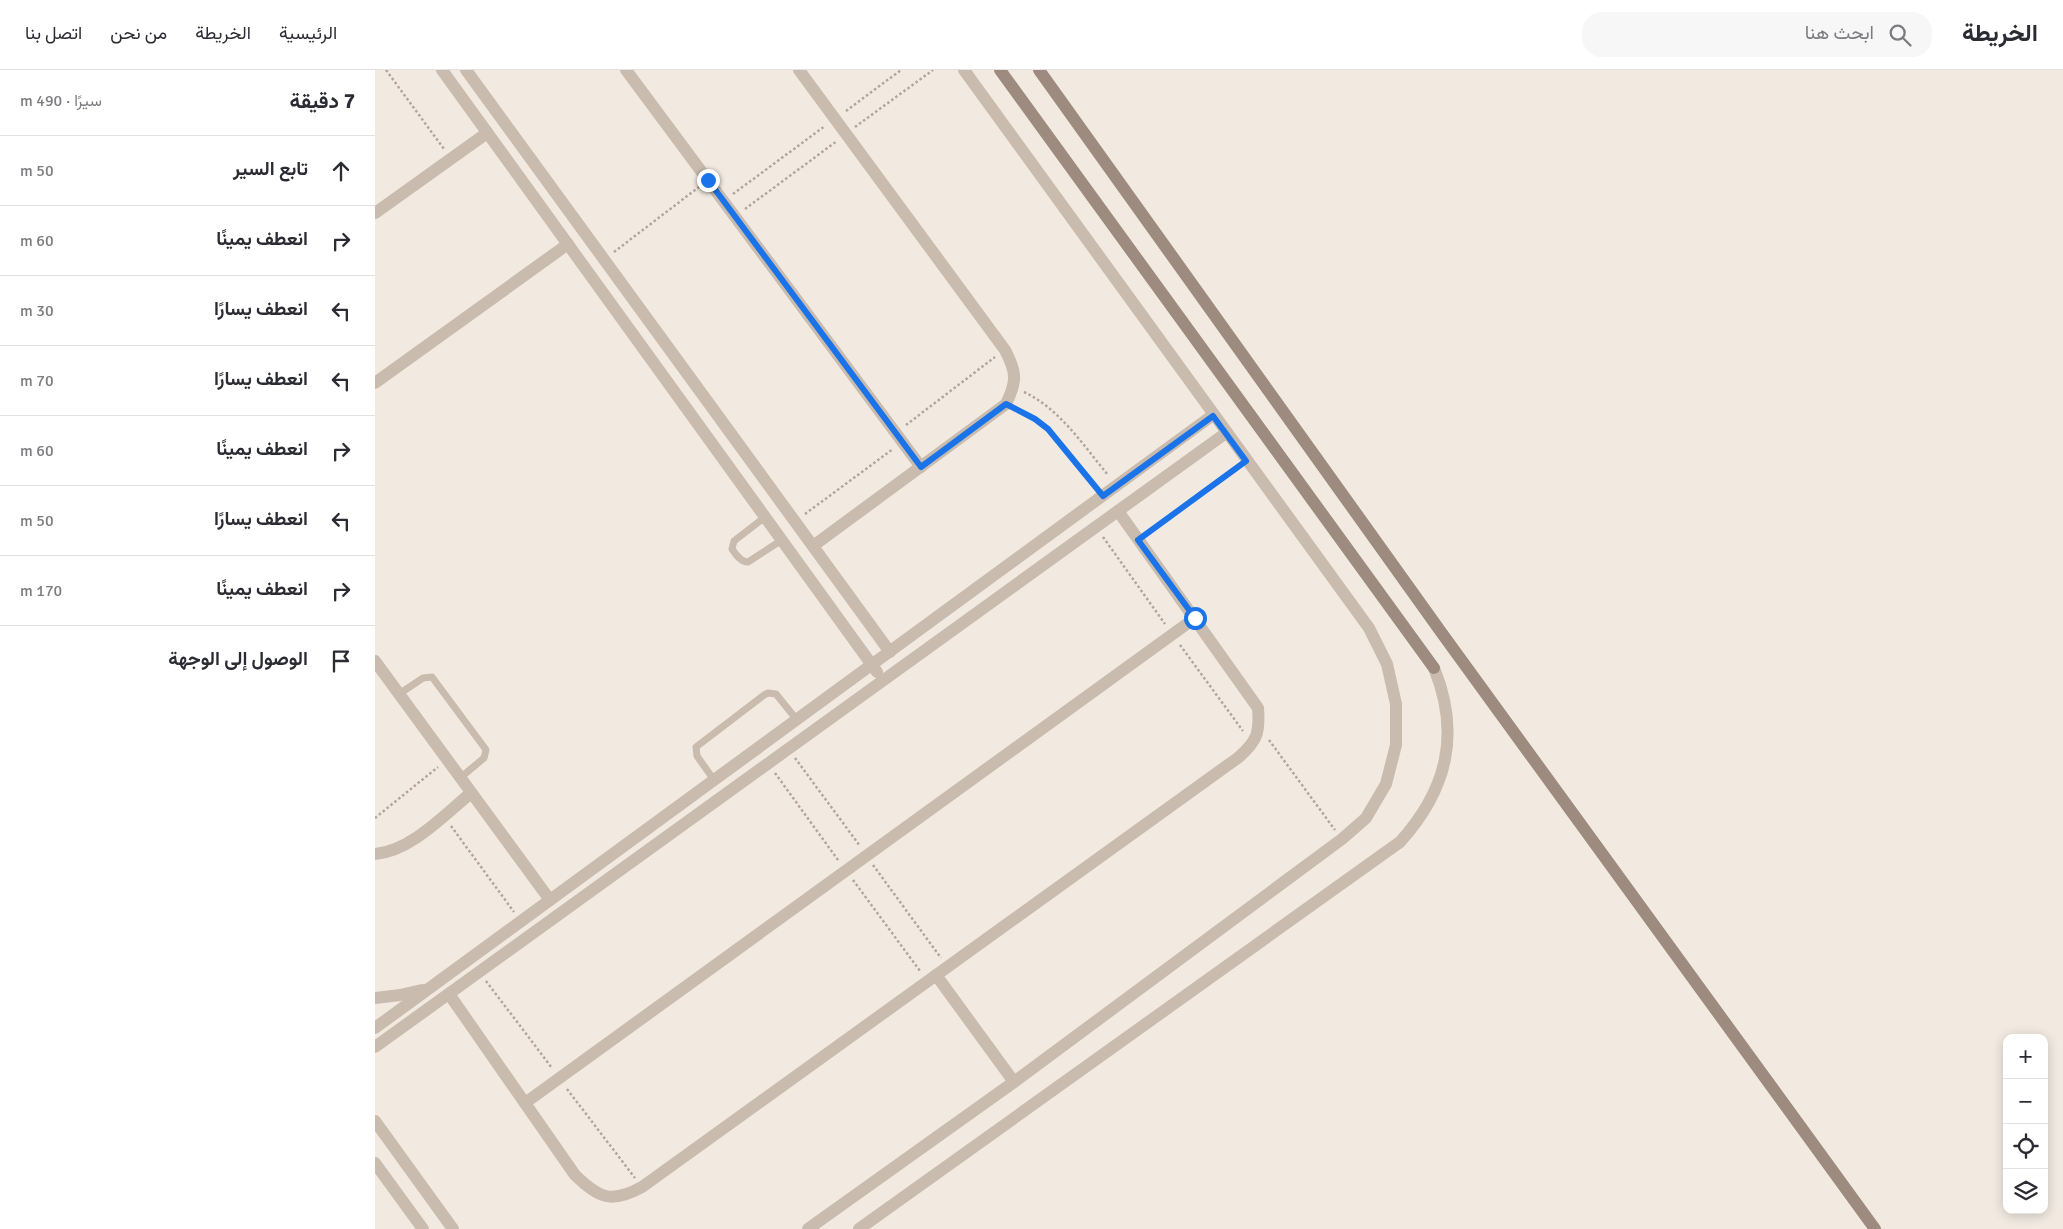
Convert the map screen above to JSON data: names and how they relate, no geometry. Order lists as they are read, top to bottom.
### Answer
{
  "page": {
    "header": "الخريطة",
    "search": "ابحث هنا",
    "nav": [
      "الرئيسية",
      "الخريطة",
      "من نحن",
      "اتصل بنا"
    ],
    "heading": ["7 دقيقة", "سيرًا · 490 m"],
    "list": [
      ["تابع السير", "50 m"],
      ["انعطف يمينًا", "60 m"],
      ["انعطف يسارًا", "30 m"],
      ["انعطف يسارًا", "70 m"],
      ["انعطف يمينًا", "60 m"],
      ["انعطف يسارًا", "50 m"],
      ["انعطف يمينًا", "170 m"],
      "الوصول إلى الوجهة"
    ],
    "map_buttons": ["+", "−"]
  }
}
